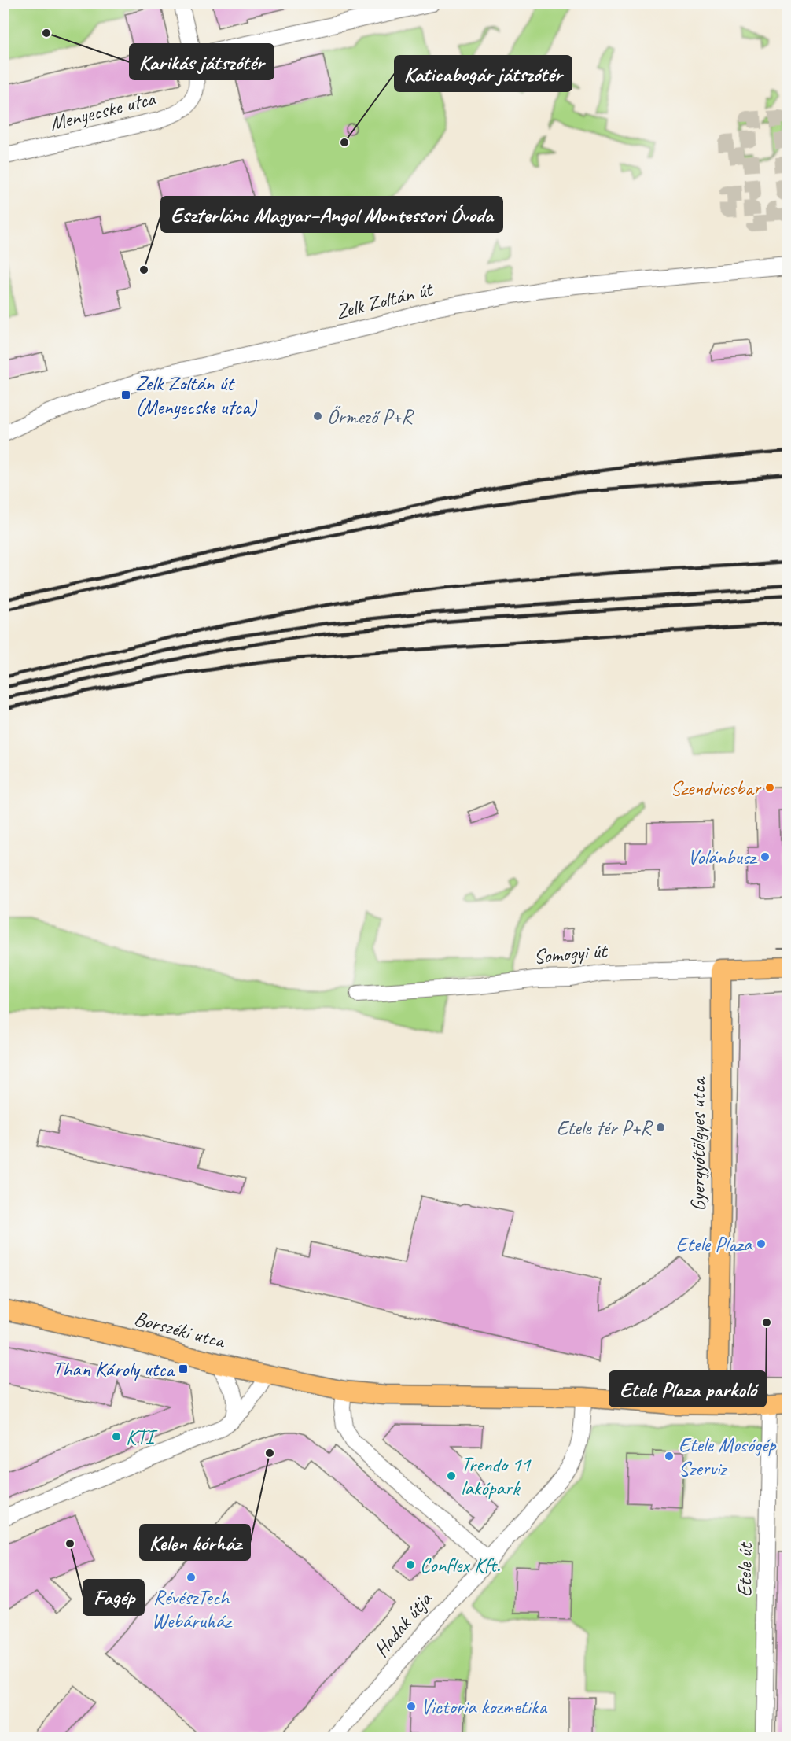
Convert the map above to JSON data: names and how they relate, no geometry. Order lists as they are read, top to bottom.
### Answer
{
  "streets": {
    "main road": ["Somogyi út", "Gyergyótölgyes utca", "Borszéki utca"],
    "street": [
      "Menyecske utca",
      "Zelk Zoltán út",
      "Etele út",
      "Hadak útja"
    ]
  },
  "crossings": [
    ["Somogyi út", "Gyergyótölgyes utca"],
    ["Borszéki utca", "Hadak útja"]
  ],
  "places": {
    "other": [
      "Karikás játszótér",
      "Katicabogár játszótér",
      "Eszterlánc Magyar–Angol Montessori Óvoda",
      "Őrmező P+R",
      "Szendvicsbar",
      "Volánbusz",
      "Etele tér P+R",
      "Etele Plaza",
      "Etele Plaza parkoló",
      "KTI",
      "Kelen kórház",
      "Etele Mosógép Szerviz",
      "Trendo 11 lakópark",
      "Fagép",
      "Conflex Kft.",
      "RévészTech Webáruház",
      "Victoria kozmetika"
    ],
    "transit": ["Zelk Zoltán út (Menyecske utca)", "Than Károly utca"]
  }
}
